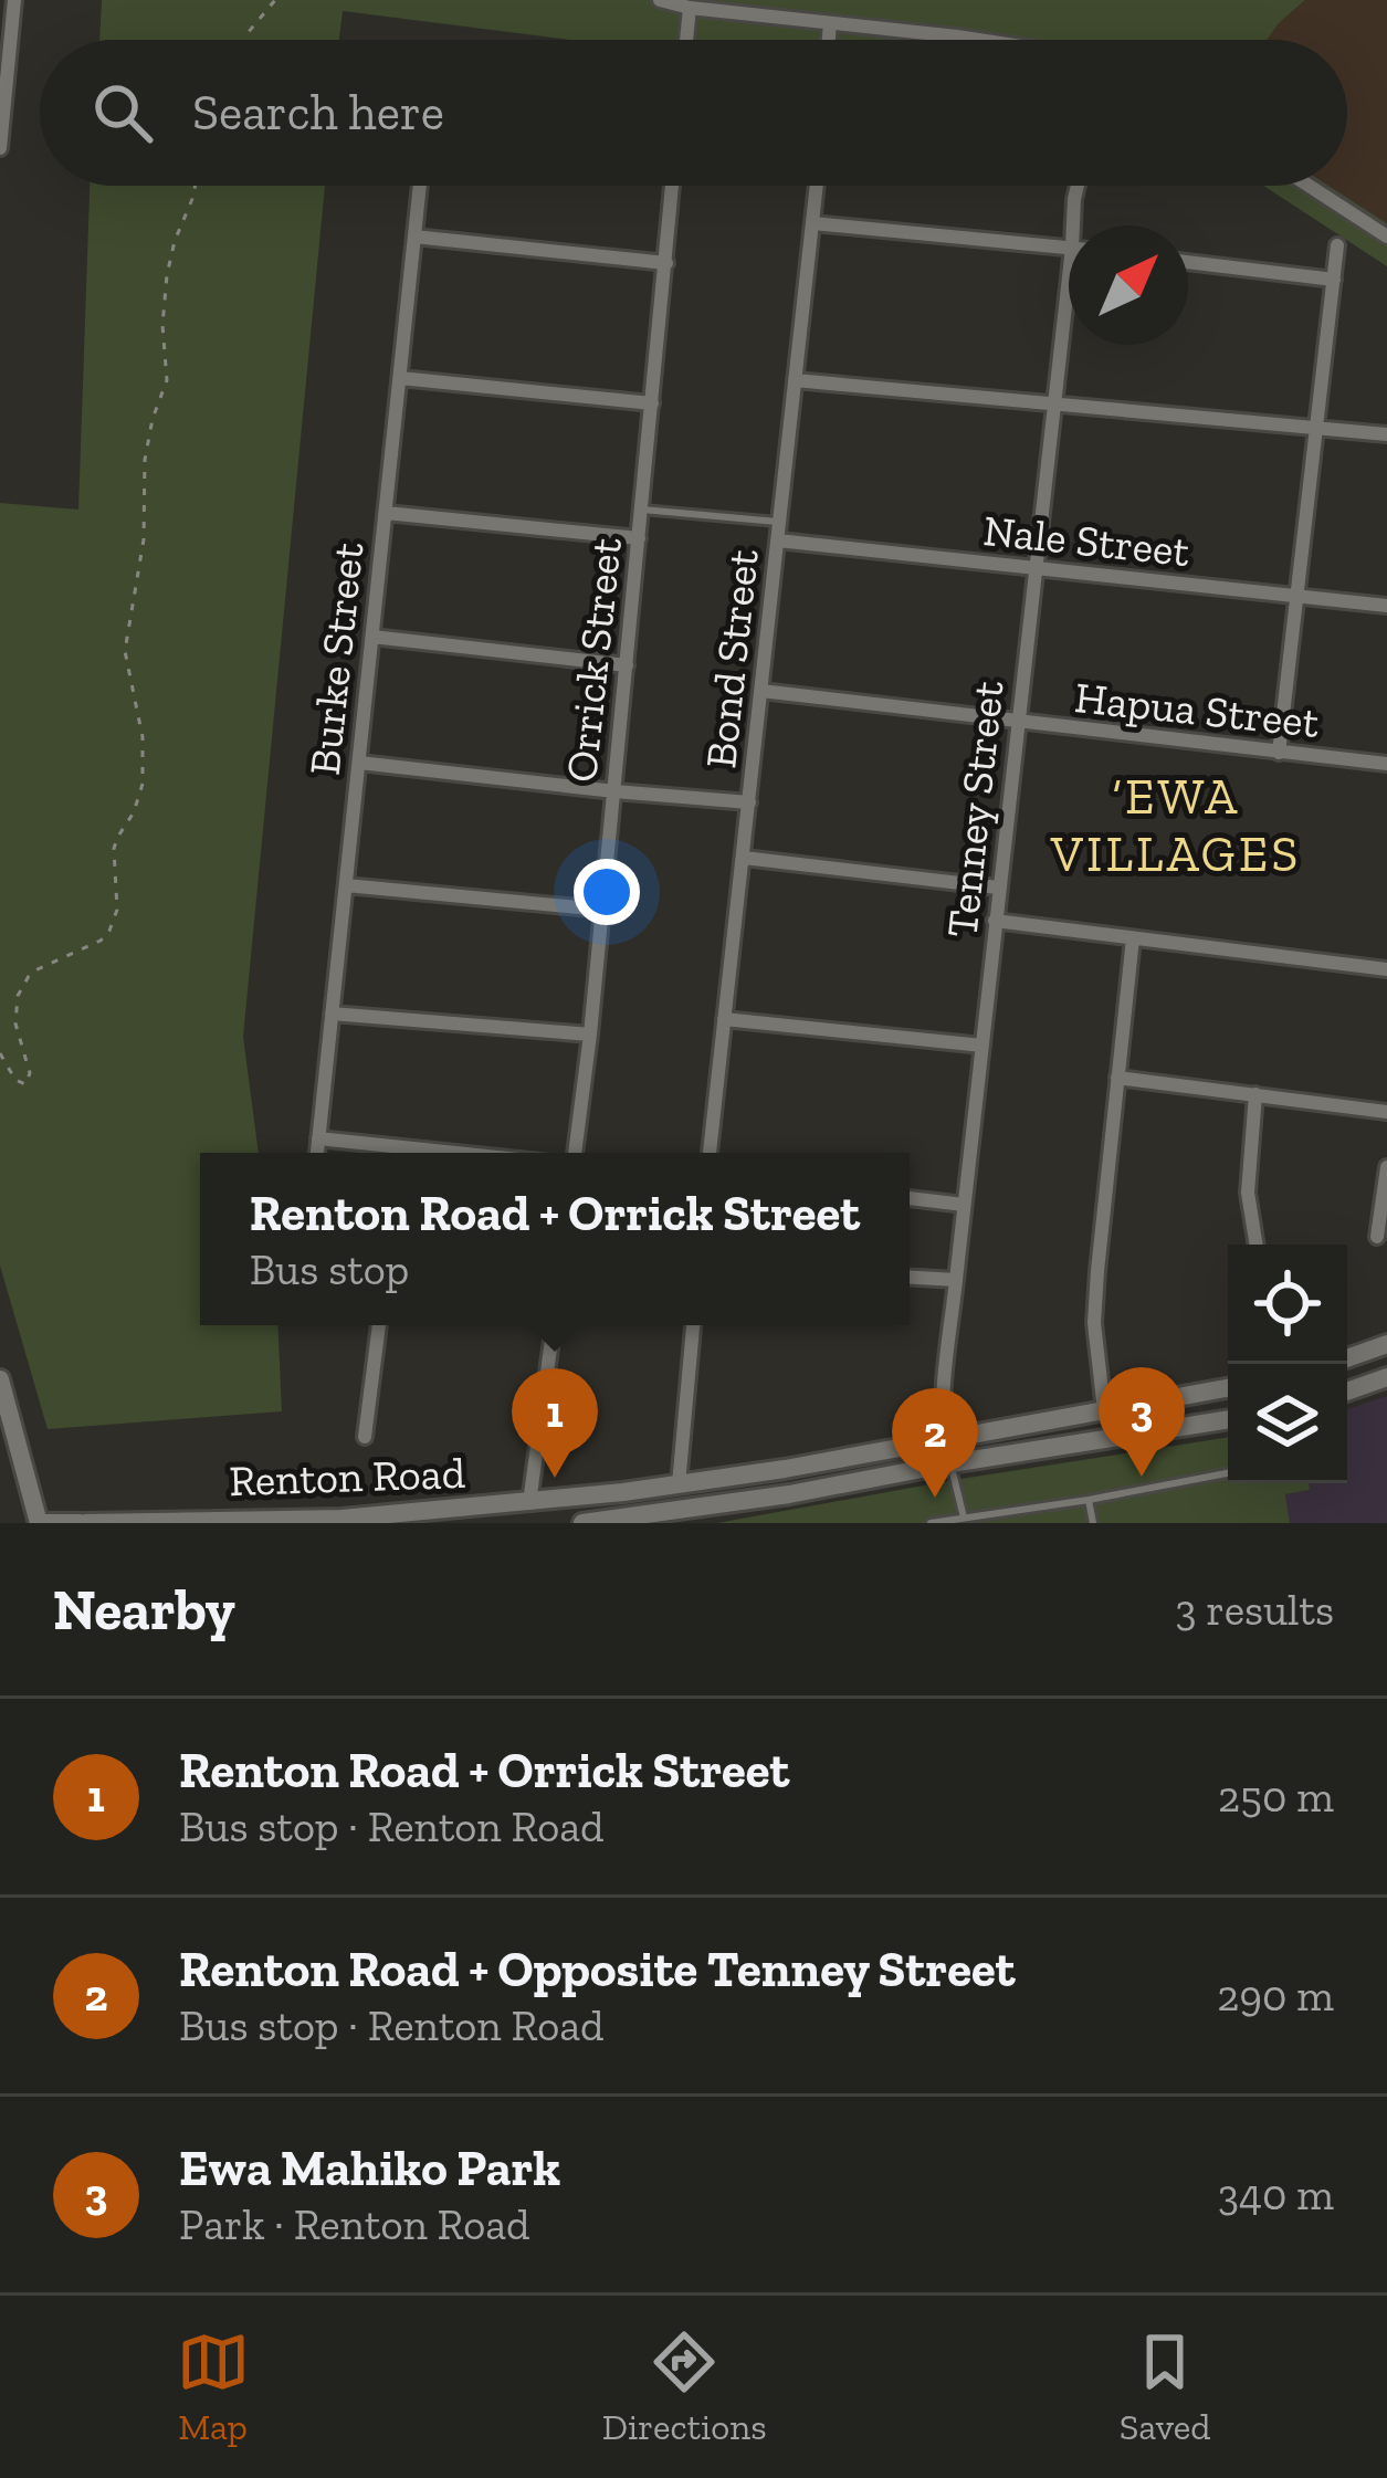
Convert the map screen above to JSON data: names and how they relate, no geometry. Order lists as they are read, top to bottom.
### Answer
{
  "streets": {
    "street": [
      "Nale Street",
      "Burke Street",
      "Bond Street",
      "Orrick Street",
      "Hapua Street",
      "Tenney Street",
      "Renton Road"
    ]
  },
  "crossings": [
    ["Nale Street", "Bond Street"],
    ["Nale Street", "Tenney Street"],
    ["Bond Street", "Hapua Street"],
    ["Hapua Street", "Tenney Street"],
    ["Tenney Street", "Renton Road"]
  ],
  "districts": ["‘EWA VILLAGES"],
  "north": "top right",
  "page": {
    "search": "Search here",
    "popup": ["Renton Road + Orrick Street", "Bus stop"],
    "pins": ["3", "1", "2"],
    "heading": ["Nearby", "3 results"],
    "list": [
      {
        "mark": "1",
        "name": "Renton Road + Orrick Street",
        "note": "Bus stop · Renton Road",
        "value": "250 m"
      },
      {
        "mark": "2",
        "name": "Renton Road + Opposite Tenney Street",
        "note": "Bus stop · Renton Road",
        "value": "290 m"
      },
      {
        "mark": "3",
        "name": "Ewa Mahiko Park",
        "note": "Park · Renton Road",
        "value": "340 m"
      }
    ],
    "nav": ["Map", "Directions", "Saved"]
  }
}
